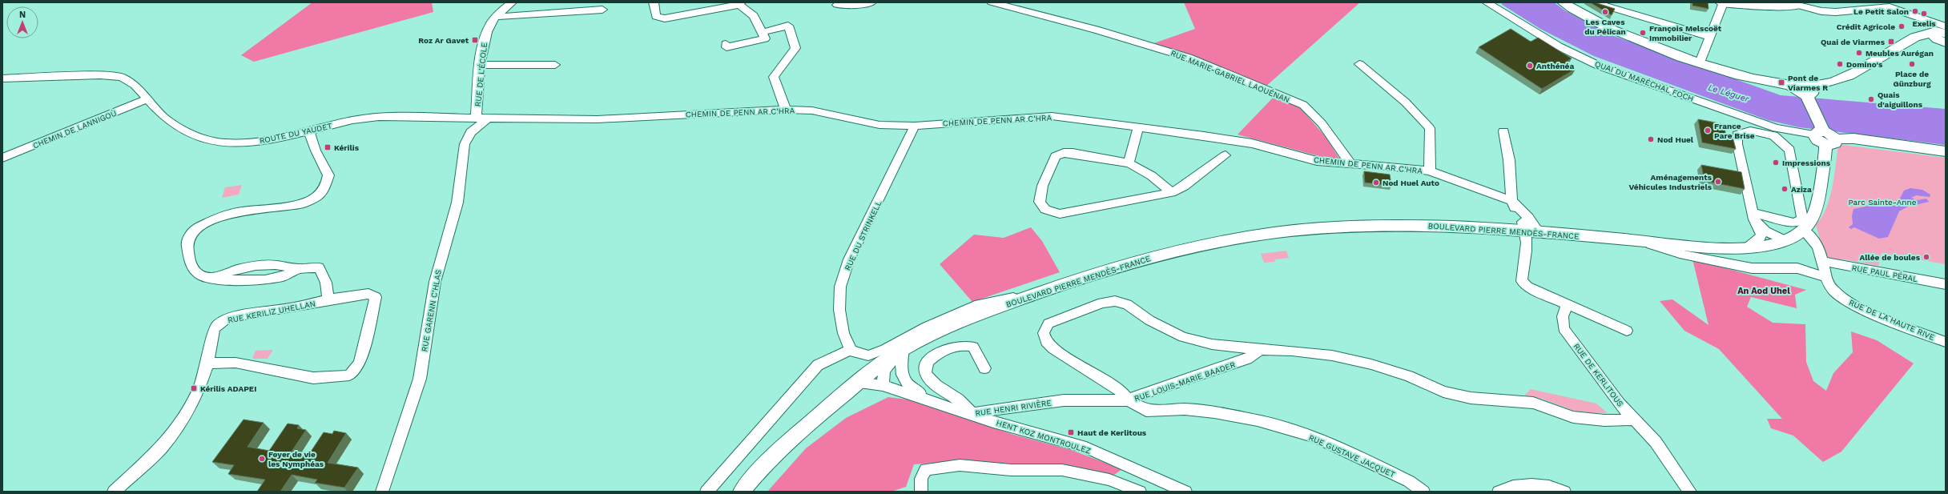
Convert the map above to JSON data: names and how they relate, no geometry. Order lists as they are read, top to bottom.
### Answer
{
  "streets": {
    "main road": ["QUAI DU MARÉCHAL FOCH", "BOULEVARD PIERRE MENDÈS-FRANCE"],
    "street": [
      "RUE DE L'ÉCOLE",
      "RUE MARIE-GABRIEL LAOUÉNAN",
      "CHEMIN DE PENN AR C'HRA",
      "CHEMIN DE LANNIGOÙ",
      "ROUTE DU YAUDET",
      "RUE DU STRINKELL",
      "RUE PAUL PÉRAL",
      "RUE GARENN C'HLAS",
      "RUE KERILIZ UHELLAN",
      "RUE DE LA HAUTE RIVE",
      "RUE DE KERLITOUS",
      "RUE LOUIS-MARIE BAADER",
      "RUE HENRI RIVIÈRE",
      "HENT KOZ MONTROULEZ",
      "RUE GUSTAVE JACQUET"
    ]
  },
  "crossings": [
    ["RUE DE L'ÉCOLE", "CHEMIN DE PENN AR C'HRA"],
    ["RUE DE L'ÉCOLE", "ROUTE DU YAUDET"],
    ["RUE MARIE-GABRIEL LAOUÉNAN", "CHEMIN DE PENN AR C'HRA"],
    ["QUAI DU MARÉCHAL FOCH", "BOULEVARD PIERRE MENDÈS-FRANCE"],
    ["CHEMIN DE PENN AR C'HRA", "ROUTE DU YAUDET"],
    ["CHEMIN DE PENN AR C'HRA", "BOULEVARD PIERRE MENDÈS-FRANCE"],
    ["CHEMIN DE PENN AR C'HRA", "RUE DU STRINKELL"],
    ["CHEMIN DE PENN AR C'HRA", "RUE GARENN C'HLAS"],
    ["CHEMIN DE LANNIGOÙ", "ROUTE DU YAUDET"],
    ["BOULEVARD PIERRE MENDÈS-FRANCE", "RUE DE LA HAUTE RIVE"],
    ["BOULEVARD PIERRE MENDÈS-FRANCE", "HENT KOZ MONTROULEZ"],
    ["RUE PAUL PÉRAL", "RUE DE LA HAUTE RIVE"],
    ["RUE DE KERLITOUS", "RUE LOUIS-MARIE BAADER"],
    ["RUE LOUIS-MARIE BAADER", "RUE HENRI RIVIÈRE"],
    ["RUE LOUIS-MARIE BAADER", "RUE GUSTAVE JACQUET"],
    ["RUE HENRI RIVIÈRE", "HENT KOZ MONTROULEZ"],
    ["RUE HENRI RIVIÈRE", "RUE GUSTAVE JACQUET"]
  ],
  "districts": ["An Aod Uhel"],
  "water": ["Le Léguer"],
  "parks": ["Parc Sainte-Anne"],
  "places": {
    "other": [
      "Le Petit Salon",
      "Les Caves du Pélican",
      "Exelis",
      "Crédit Agricole",
      "François Melscoët Immobilier",
      "Meubles Aurégan",
      "Domino's",
      "Place de Günzburg",
      "Anthénéa",
      "Quais d'aiguillons",
      "France Pare Brise",
      "Nod Huel",
      "Impressions",
      "Aménagements Véhicules Industriels",
      "Nod Huel Auto",
      "Aziza",
      "Allée de boules",
      "Foyer de vie les Nymphéas"
    ],
    "transit": [
      "Roz Ar Gavet",
      "Quai de Viarmes",
      "Pont de Viarmes R",
      "Kérilis",
      "Kérilis ADAPEI",
      "Haut de Kerlitous"
    ]
  },
  "north": "top"
}
